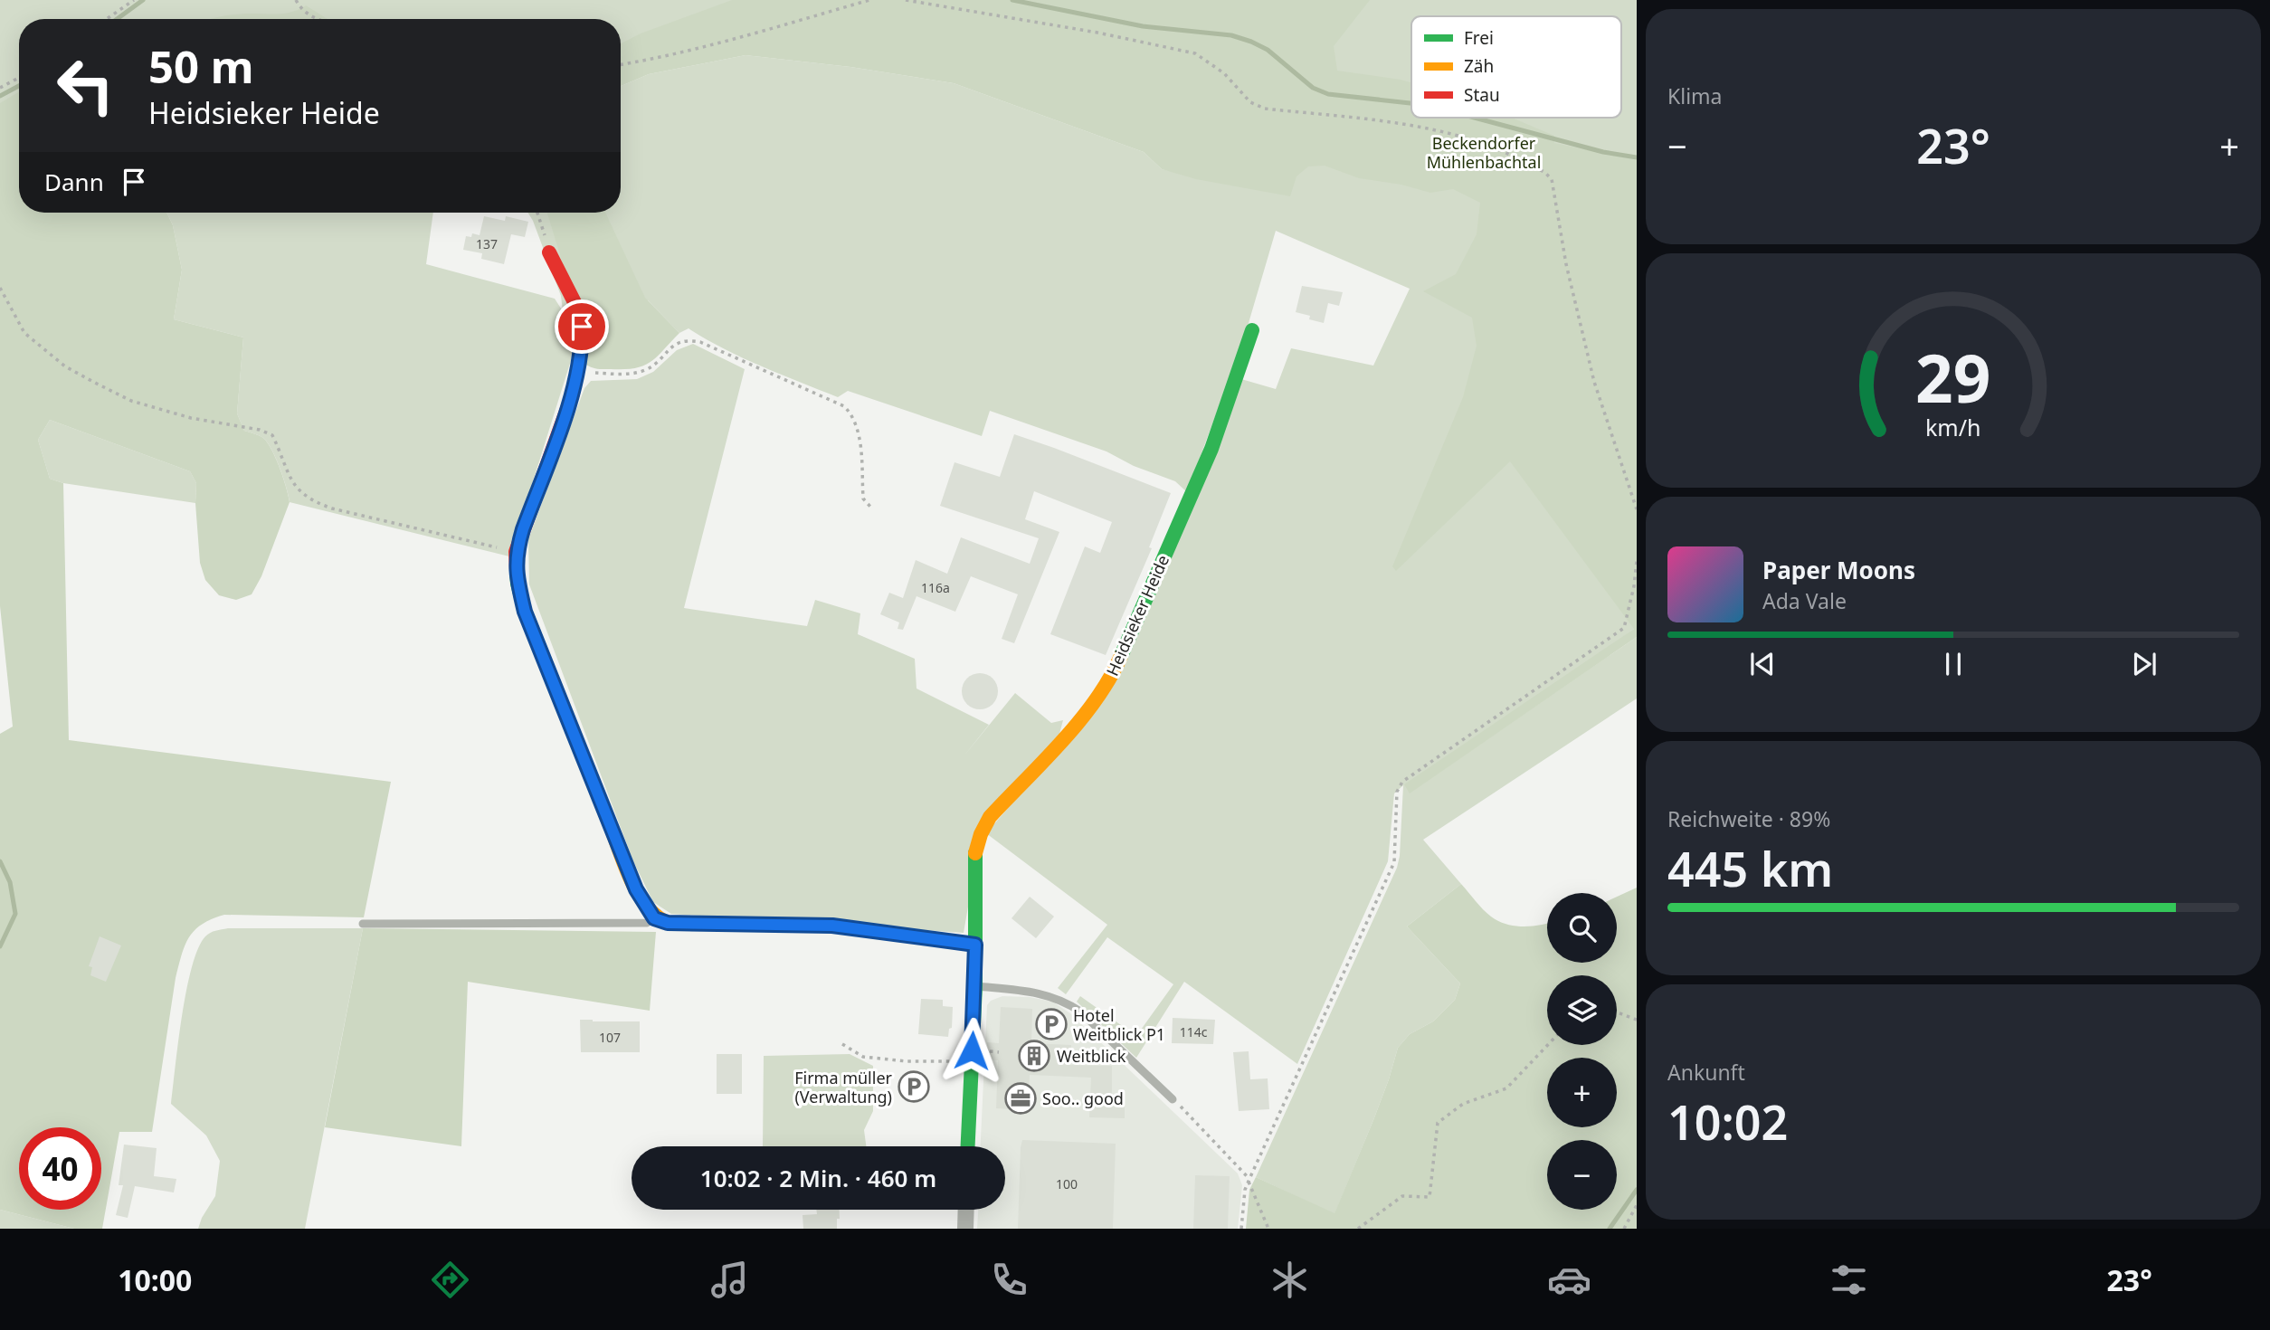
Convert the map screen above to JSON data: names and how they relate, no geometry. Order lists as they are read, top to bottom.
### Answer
{
  "streets": {
    "street": ["Heidsieker Heide"]
  },
  "parks": ["Beckendorfer Mühlenbachtal"],
  "places": {
    "parking": ["Hotel Weitblick P1", "Firma müller (Verwaltung)"],
    "building": ["Weitblick"],
    "office": ["Soo.. good"]
  },
  "house_numbers": [
    "137",
    "116a",
    "114c",
    "107",
    "100"
  ],
  "legend": ["Frei", "Zäh", "Stau"],
  "page": {
    "tile": [
      "Klima",
      ["Reichweite · 89%", "445 km"],
      ["Ankunft", "10:02"]
    ],
    "turn": ["50 m", "Heidsieker Heide"],
    "heat": ["−", "23°", "+"],
    "then": "Dann",
    "song": ["Paper Moons", "Ada Vale"],
    "map_buttons": ["+", "−"],
    "limit": "40",
    "trip": "10:02 · 2 Min. · 460 m",
    "tabs": ["10:00", "23°"],
    "gauge": ["29", "km/h"]
  }
}
